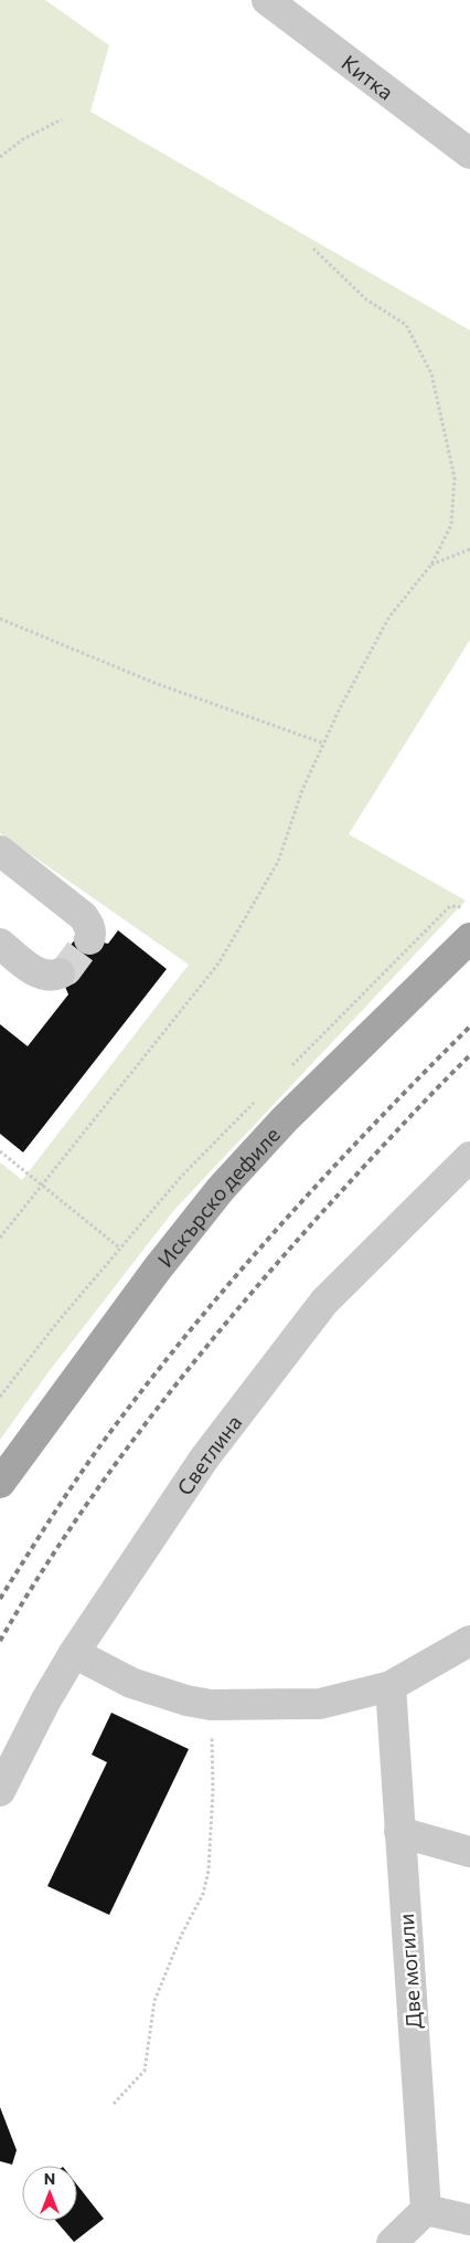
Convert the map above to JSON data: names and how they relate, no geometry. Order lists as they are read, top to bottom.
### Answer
{
  "streets": {
    "main road": ["Искърско дефиле"],
    "street": ["Китка", "Светлина", "Две могили"]
  },
  "north": "top"
}
